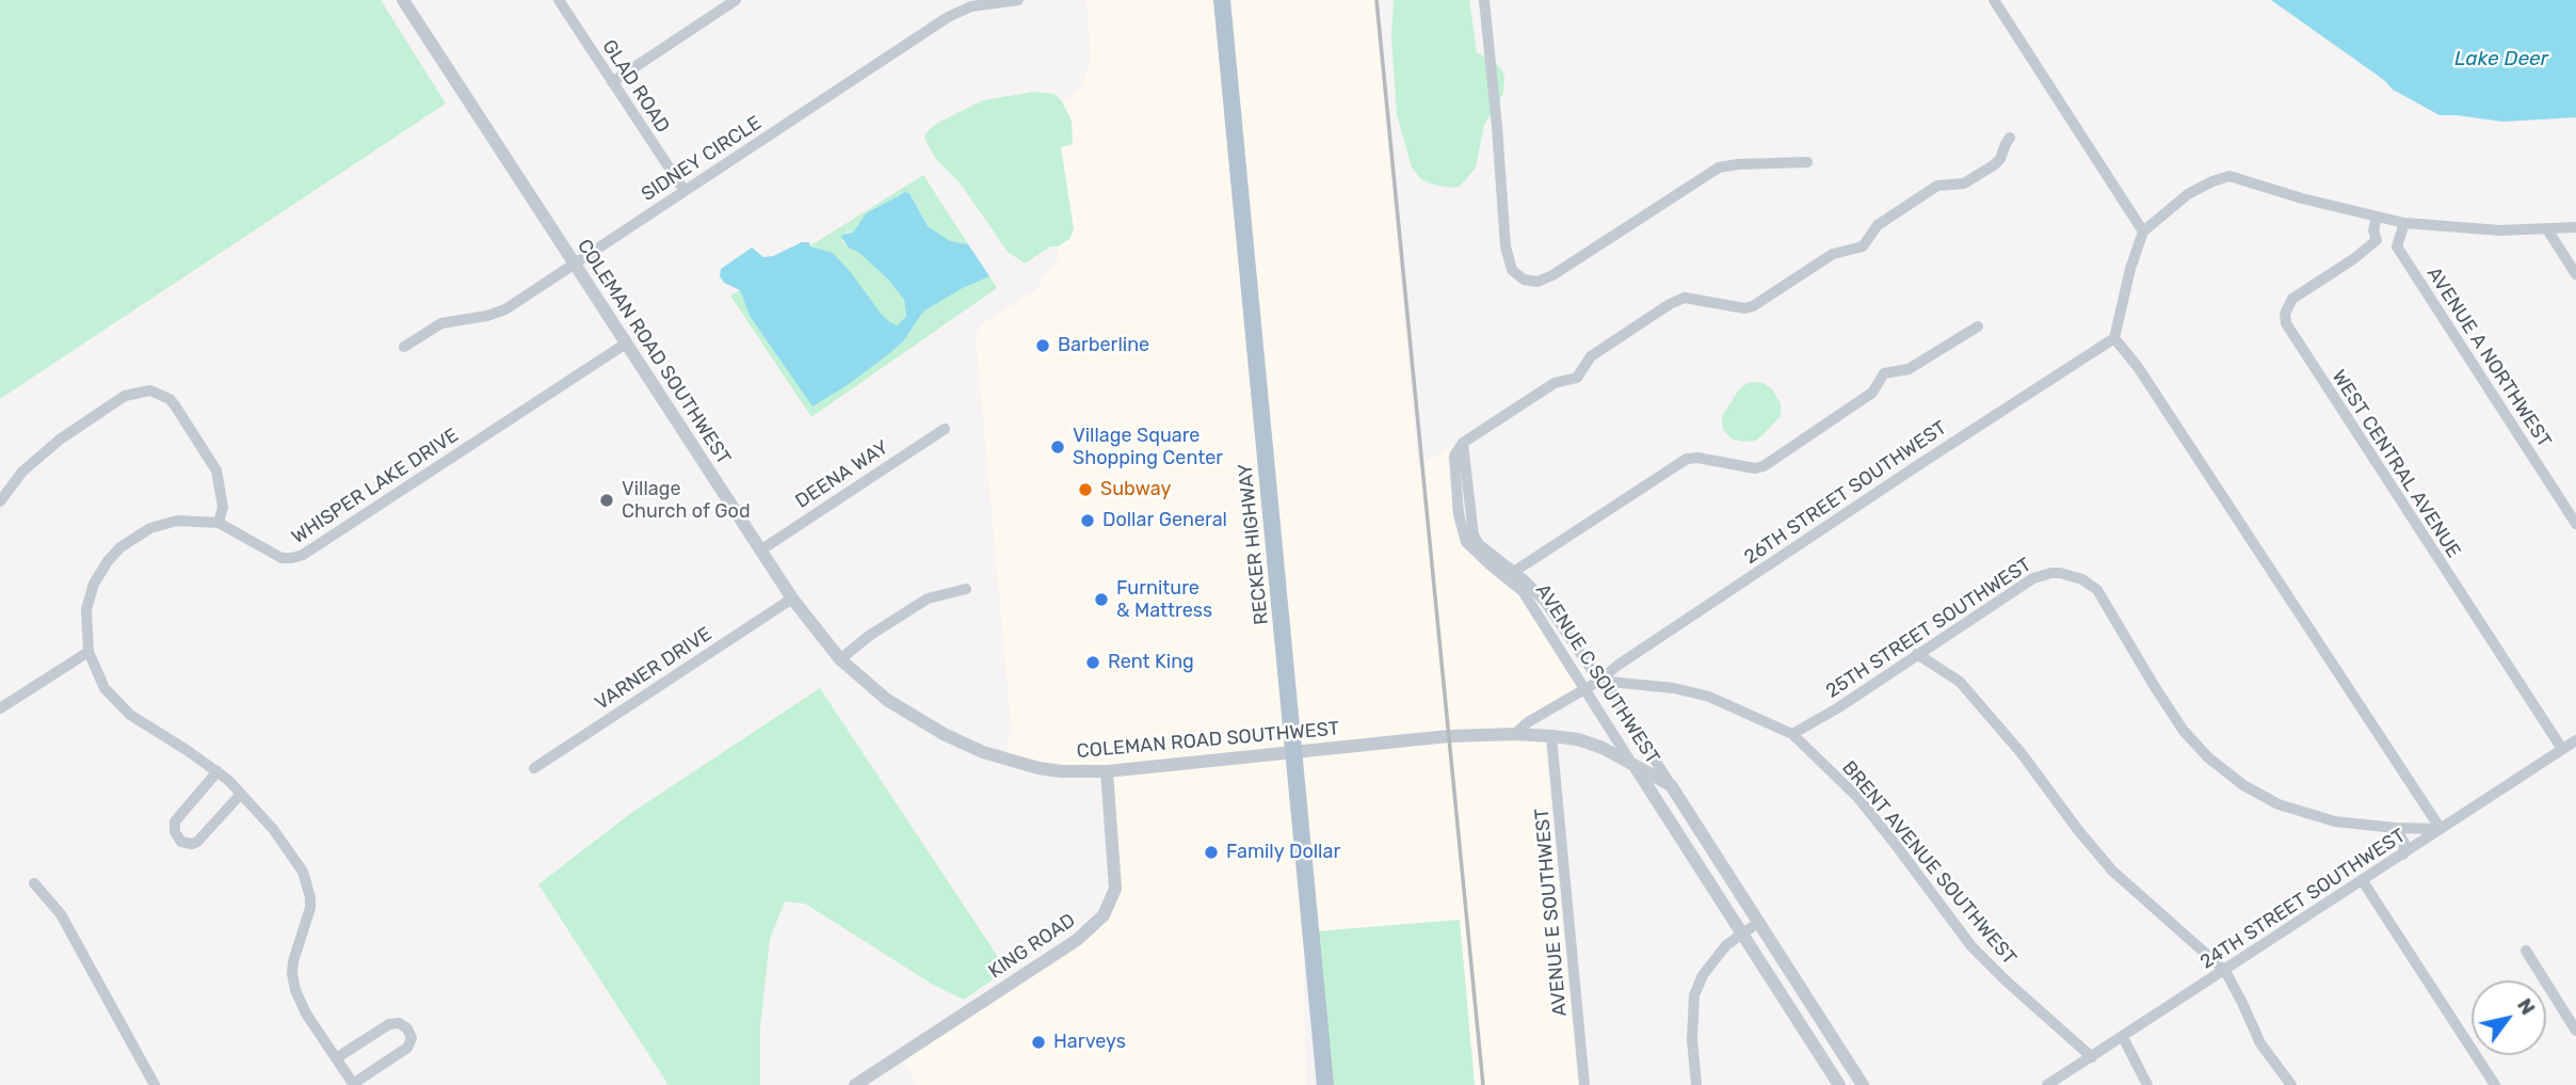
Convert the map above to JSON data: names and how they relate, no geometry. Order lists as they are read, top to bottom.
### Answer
{
  "streets": {
    "main road": ["RECKER HIGHWAY"],
    "street": [
      "GLAD ROAD",
      "SIDNEY CIRCLE",
      "COLEMAN ROAD SOUTHWEST",
      "AVENUE A NORTHWEST",
      "WEST CENTRAL AVENUE",
      "DEENA WAY",
      "WHISPER LAKE DRIVE",
      "26TH STREET SOUTHWEST",
      "25TH STREET SOUTHWEST",
      "VARNER DRIVE",
      "AVENUE C SOUTHWEST",
      "BRENT AVENUE SOUTHWEST",
      "24TH STREET SOUTHWEST",
      "AVENUE E SOUTHWEST",
      "KING ROAD"
    ]
  },
  "crossings": [
    ["GLAD ROAD", "SIDNEY CIRCLE"],
    ["SIDNEY CIRCLE", "COLEMAN ROAD SOUTHWEST"],
    ["COLEMAN ROAD SOUTHWEST", "DEENA WAY"],
    ["COLEMAN ROAD SOUTHWEST", "WHISPER LAKE DRIVE"],
    ["COLEMAN ROAD SOUTHWEST", "RECKER HIGHWAY"],
    ["COLEMAN ROAD SOUTHWEST", "VARNER DRIVE"],
    ["COLEMAN ROAD SOUTHWEST", "AVENUE C SOUTHWEST"],
    ["COLEMAN ROAD SOUTHWEST", "AVENUE E SOUTHWEST"],
    ["COLEMAN ROAD SOUTHWEST", "KING ROAD"],
    ["WEST CENTRAL AVENUE", "24TH STREET SOUTHWEST"],
    ["26TH STREET SOUTHWEST", "AVENUE C SOUTHWEST"],
    ["26TH STREET SOUTHWEST", "BRENT AVENUE SOUTHWEST"],
    ["25TH STREET SOUTHWEST", "BRENT AVENUE SOUTHWEST"],
    ["AVENUE C SOUTHWEST", "BRENT AVENUE SOUTHWEST"],
    ["BRENT AVENUE SOUTHWEST", "24TH STREET SOUTHWEST"]
  ],
  "water": ["Lake Deer"],
  "places": [
    "Barberline",
    "Village Square Shopping Center",
    "Subway",
    "Village Church of God",
    "Dollar General",
    "Furniture & Mattress",
    "Rent King",
    "Family Dollar",
    "Harveys"
  ],
  "north": "top right"
}
